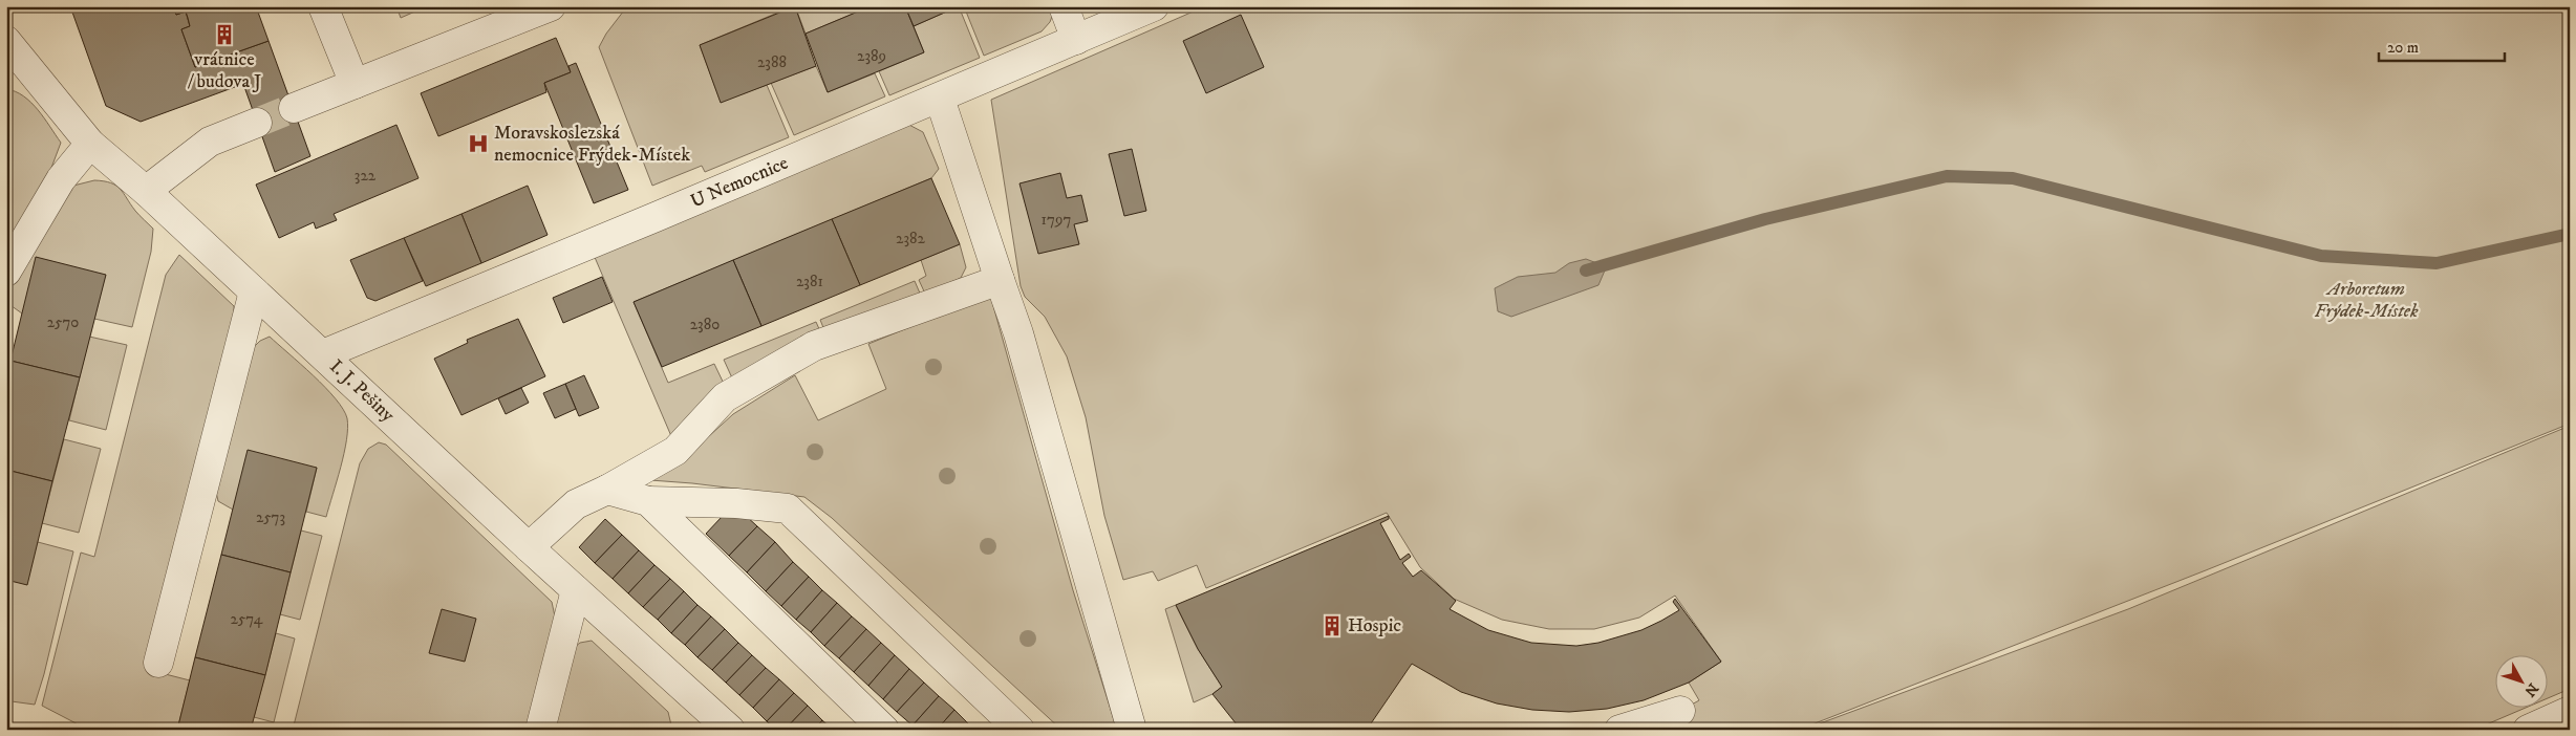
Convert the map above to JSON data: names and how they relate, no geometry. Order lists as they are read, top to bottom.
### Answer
{
  "streets": {
    "street": ["U Nemocnice", "I. J. Pešiny"]
  },
  "crossings": [
    ["U Nemocnice", "I. J. Pešiny"]
  ],
  "parks": ["Arboretum Frýdek-Místek"],
  "places": {
    "building": ["vrátnice / budova J", "Hospic"],
    "hospital": ["Moravskoslezská nemocnice Frýdek-Místek"]
  },
  "house_numbers": [
    "2389",
    "2388",
    "322",
    "1797",
    "2382",
    "2381",
    "2570",
    "2380",
    "2573",
    "2574"
  ],
  "scale_bar": "20 m",
  "north": "bottom right"
}
